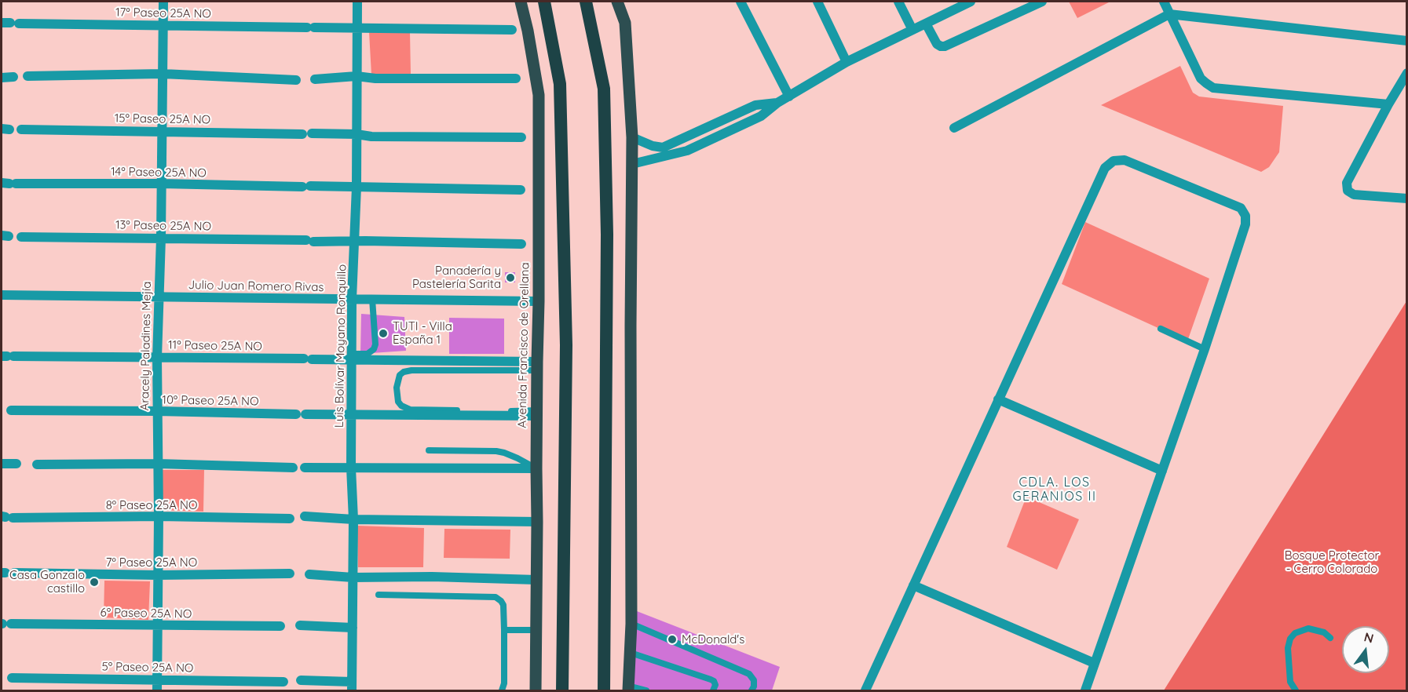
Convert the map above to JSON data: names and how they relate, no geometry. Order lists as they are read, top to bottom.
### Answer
{
  "streets": {
    "main road": ["Avenida Francisco de Orellana"],
    "street": [
      "17º Paseo 25A NO",
      "15º Paseo 25A NO",
      "14º Paseo 25A NO",
      "13º Paseo 25A NO",
      "Julio Juan Romero Rivas",
      "Aracely Paladines Mejía",
      "11º Paseo 25A NO",
      "Luis Bolívar Moyano Ronquillo",
      "10º Paseo 25A NO",
      "8º Paseo 25A NO",
      "7º Paseo 25A NO",
      "6º Paseo 25A NO",
      "5º Paseo 25A NO"
    ]
  },
  "crossings": [
    ["17º Paseo 25A NO", "Aracely Paladines Mejía"],
    ["17º Paseo 25A NO", "Luis Bolívar Moyano Ronquillo"],
    ["15º Paseo 25A NO", "Aracely Paladines Mejía"],
    ["15º Paseo 25A NO", "Luis Bolívar Moyano Ronquillo"],
    ["14º Paseo 25A NO", "Aracely Paladines Mejía"],
    ["14º Paseo 25A NO", "Luis Bolívar Moyano Ronquillo"],
    ["13º Paseo 25A NO", "Aracely Paladines Mejía"],
    ["13º Paseo 25A NO", "Luis Bolívar Moyano Ronquillo"],
    ["Julio Juan Romero Rivas", "Avenida Francisco de Orellana"],
    ["Julio Juan Romero Rivas", "Aracely Paladines Mejía"],
    ["Julio Juan Romero Rivas", "Luis Bolívar Moyano Ronquillo"],
    ["Avenida Francisco de Orellana", "11º Paseo 25A NO"],
    ["Avenida Francisco de Orellana", "10º Paseo 25A NO"],
    ["Aracely Paladines Mejía", "11º Paseo 25A NO"],
    ["Aracely Paladines Mejía", "10º Paseo 25A NO"],
    ["Aracely Paladines Mejía", "8º Paseo 25A NO"],
    ["Aracely Paladines Mejía", "7º Paseo 25A NO"],
    ["Aracely Paladines Mejía", "6º Paseo 25A NO"],
    ["Aracely Paladines Mejía", "5º Paseo 25A NO"],
    ["11º Paseo 25A NO", "Luis Bolívar Moyano Ronquillo"],
    ["Luis Bolívar Moyano Ronquillo", "10º Paseo 25A NO"]
  ],
  "districts": ["CDLA. LOS GERANIOS II"],
  "parks": ["Bosque Protector - Cerro Colorado"],
  "places": [
    "Panadería y Pastelería Sarita",
    "TUTI - Villa España 1",
    "Casa Gonzalo castillo",
    "McDonald's"
  ],
  "north": "top"
}
